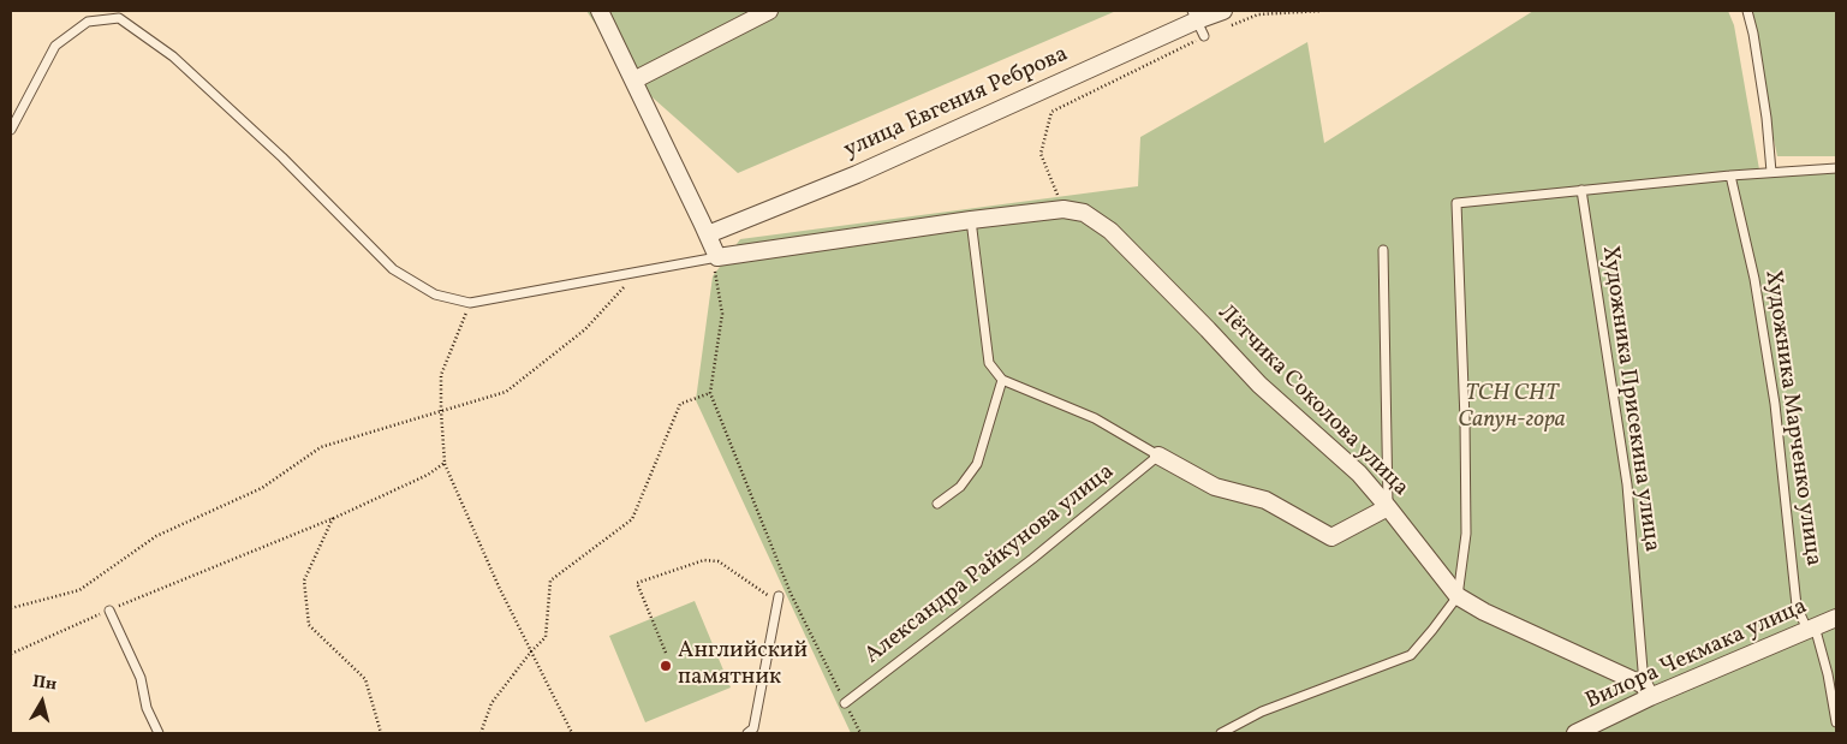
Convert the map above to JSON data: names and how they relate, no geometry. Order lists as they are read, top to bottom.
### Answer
{
  "streets": {
    "street": ["улица Евгения Реброва", "Лётчика Соколова улица", "Вилора Чекмака улица"],
    "lane": ["Художника Присекина улица", "Художника Марченко улица", "Александра Райкунова улица"]
  },
  "crossings": [
    ["Художника Присекина улица", "Лётчика Соколова улица"],
    ["Художника Присекина улица", "Вилора Чекмака улица"],
    ["Лётчика Соколова улица", "Вилора Чекмака улица"],
    ["Художника Марченко улица", "Вилора Чекмака улица"]
  ],
  "parks": ["ТСН СНТ Сапун-гора"],
  "places": ["Английский памятник"],
  "north": "top"
}
